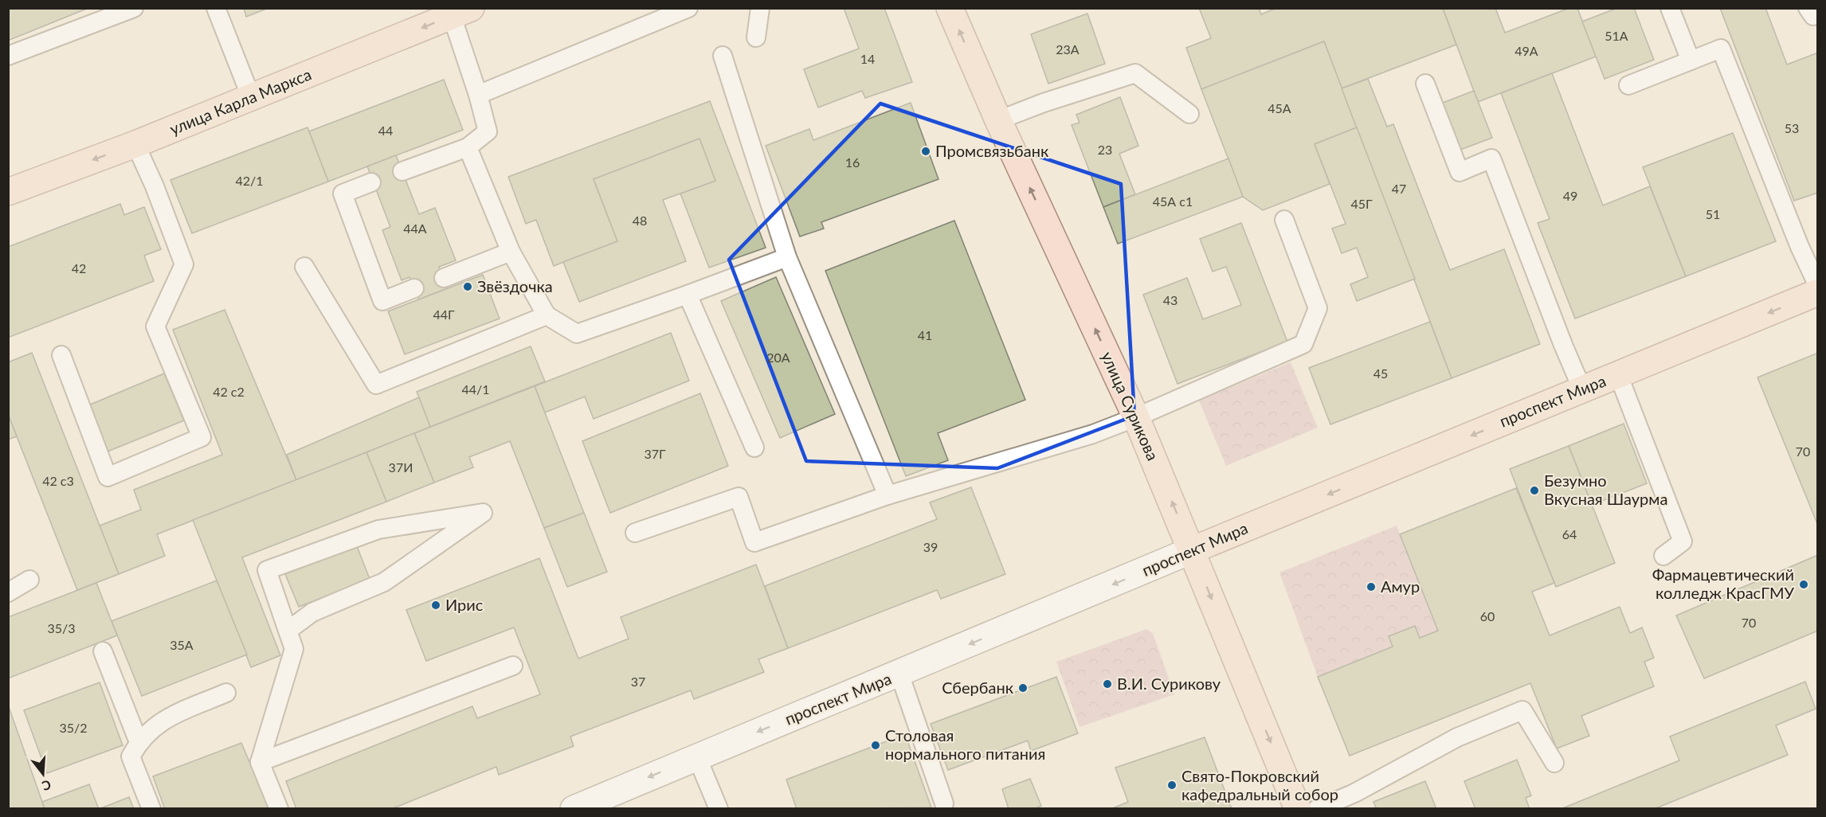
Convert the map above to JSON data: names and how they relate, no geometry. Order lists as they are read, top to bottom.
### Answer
{
  "streets": {
    "main road": ["улица Карла Маркса", "проспект Мира", "улица Сурикова"]
  },
  "crossings": [
    ["проспект Мира", "улица Сурикова"]
  ],
  "one_way": ["улица Карла Маркса", "проспект Мира"],
  "places": [
    "Промсвязьбанк",
    "Звёздочка",
    "Безумно Вкусная Шаурма",
    "Фармацевтический колледж КрасГМУ",
    "Амур",
    "Ирис",
    "В.И. Сурикову",
    "Сбербанк",
    "Столовая нормального питания",
    "Свято-Покровский кафедральный собор"
  ],
  "house_numbers": [
    "51А",
    "23А",
    "49А",
    "14",
    "45А",
    "53",
    "44",
    "23",
    "16",
    "42/1",
    "47",
    "49",
    "45А с1",
    "45Г",
    "51",
    "48",
    "44А",
    "42",
    "43",
    "44Г",
    "41",
    "20А",
    "45",
    "44/1",
    "42 с2",
    "70",
    "37Г",
    "37И",
    "42 с3",
    "64",
    "39",
    "60",
    "70",
    "35/3",
    "35А",
    "37",
    "35/2"
  ],
  "north": "bottom"
}
